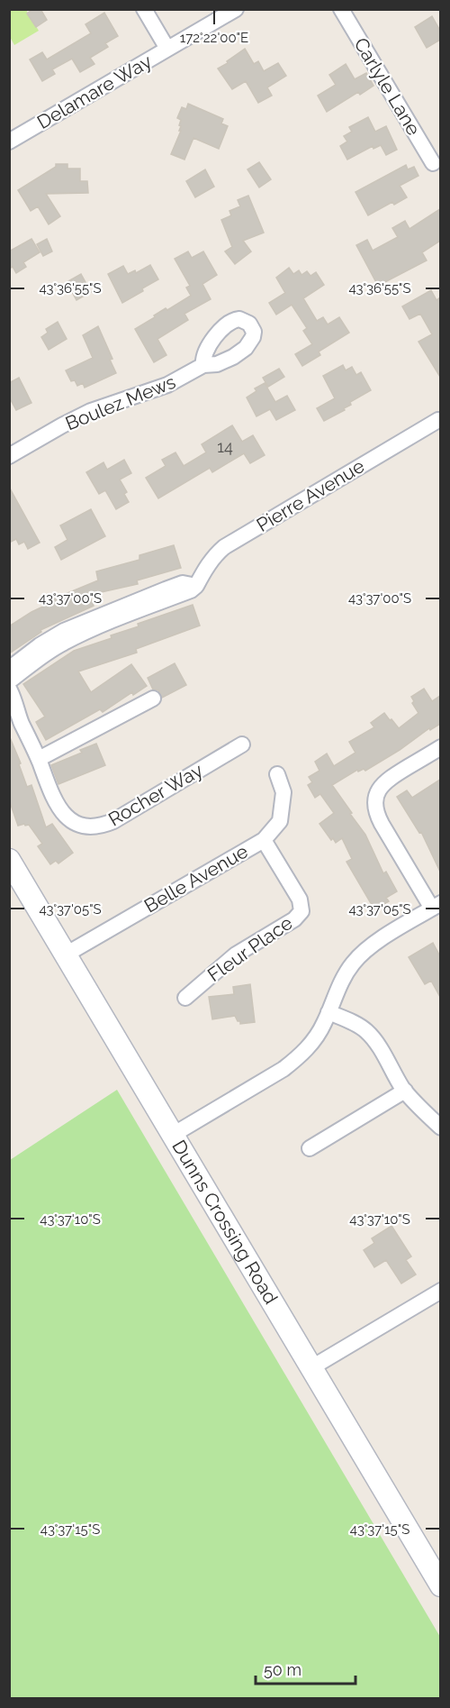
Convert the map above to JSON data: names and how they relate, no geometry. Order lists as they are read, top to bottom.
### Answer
{
  "streets": {
    "street": [
      "Carlyle Lane",
      "Delamare Way",
      "Boulez Mews",
      "Pierre Avenue",
      "Rocher Way",
      "Belle Avenue",
      "Fleur Place",
      "Dunns Crossing Road"
    ]
  },
  "crossings": [
    ["Belle Avenue", "Fleur Place"],
    ["Belle Avenue", "Dunns Crossing Road"]
  ],
  "house_numbers": ["14"],
  "scale_bar": "50 m",
  "coordinates": [
    "172°22'00\"E",
    "43°36'55\"S",
    "43°37'00\"S",
    "43°37'05\"S",
    "43°37'10\"S",
    "43°37'15\"S"
  ]
}
